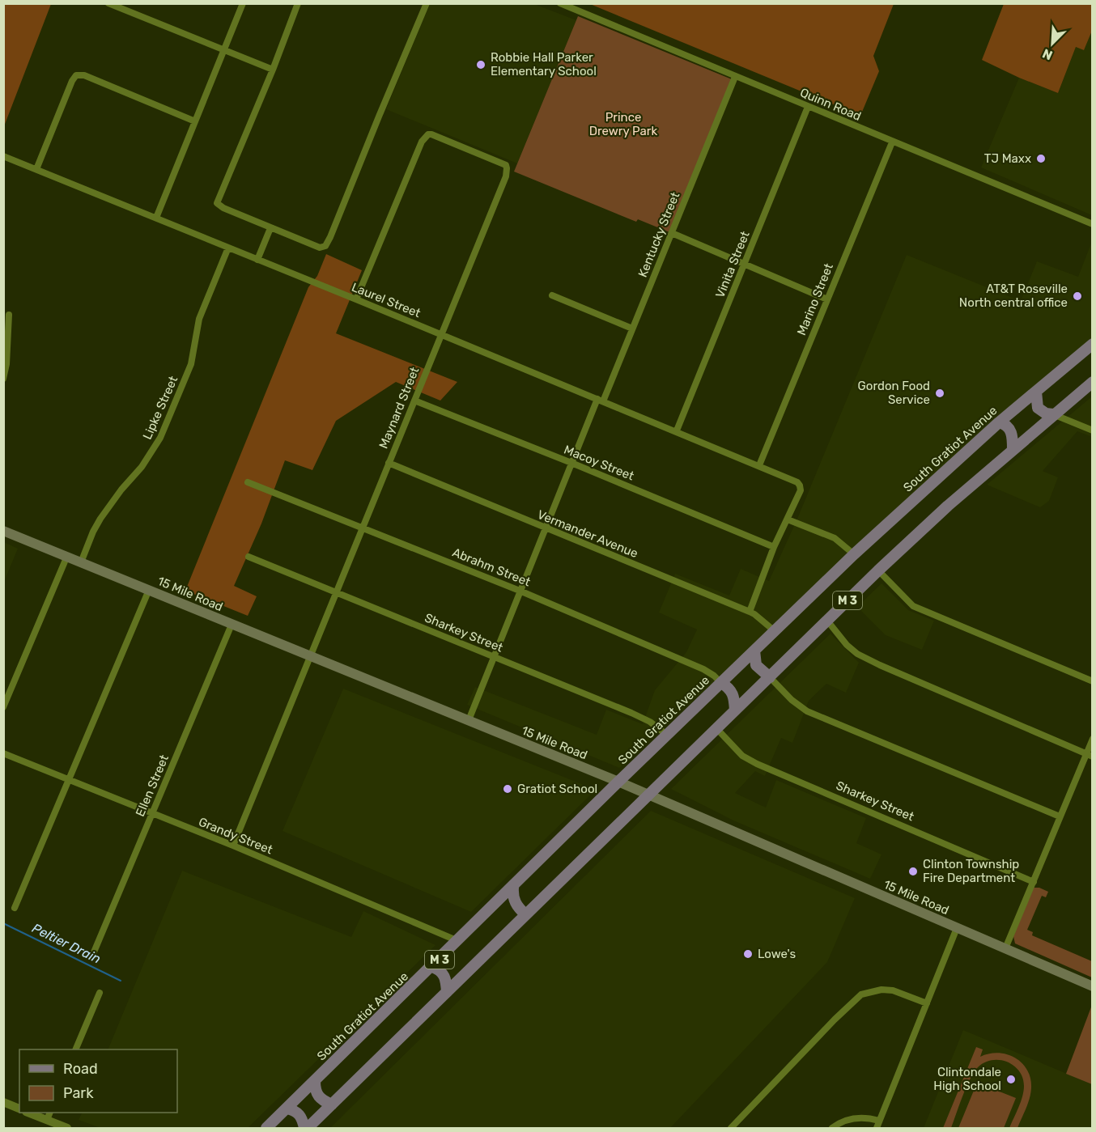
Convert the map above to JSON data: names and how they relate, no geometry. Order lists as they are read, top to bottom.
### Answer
{
  "streets": {
    "main road": ["South Gratiot Avenue", "15 Mile Road", "M 3"],
    "street": [
      "Quinn Road",
      "Kentucky Street",
      "Vinita Street",
      "Marino Street",
      "Laurel Street",
      "Lipke Street",
      "Maynard Street",
      "Macoy Street",
      "Vermander Avenue",
      "Abrahm Street",
      "Sharkey Street",
      "Ellen Street",
      "Grandy Street"
    ]
  },
  "crossings": [
    ["Quinn Road", "Kentucky Street"],
    ["Quinn Road", "Vinita Street"],
    ["Quinn Road", "Marino Street"],
    ["Kentucky Street", "Laurel Street"],
    ["Kentucky Street", "Macoy Street"],
    ["Kentucky Street", "Vermander Avenue"],
    ["Kentucky Street", "Abrahm Street"],
    ["Kentucky Street", "15 Mile Road"],
    ["Kentucky Street", "Sharkey Street"],
    ["Vinita Street", "Laurel Street"],
    ["Marino Street", "Laurel Street"],
    ["Laurel Street", "Lipke Street"],
    ["Laurel Street", "Maynard Street"],
    ["Lipke Street", "15 Mile Road"],
    ["Maynard Street", "Macoy Street"],
    ["Maynard Street", "Vermander Avenue"],
    ["Maynard Street", "Abrahm Street"],
    ["Maynard Street", "15 Mile Road"],
    ["Maynard Street", "Sharkey Street"],
    ["Maynard Street", "Grandy Street"],
    ["South Gratiot Avenue", "Vermander Avenue"],
    ["South Gratiot Avenue", "Abrahm Street"],
    ["South Gratiot Avenue", "15 Mile Road"],
    ["South Gratiot Avenue", "Sharkey Street"],
    ["South Gratiot Avenue", "Grandy Street"],
    ["15 Mile Road", "M 3"],
    ["15 Mile Road", "Ellen Street"],
    ["M 3", "Sharkey Street"],
    ["Ellen Street", "Grandy Street"]
  ],
  "water": ["Peltier Drain"],
  "parks": ["Prince Drewry Park"],
  "places": [
    "Robbie Hall Parker Elementary School",
    "TJ Maxx",
    "AT&T Roseville North central office",
    "Gordon Food Service",
    "Gratiot School",
    "Clinton Township Fire Department",
    "Lowe's",
    "Clintondale High School"
  ],
  "legend": ["Road", "Park"],
  "north": "bottom left"
}
